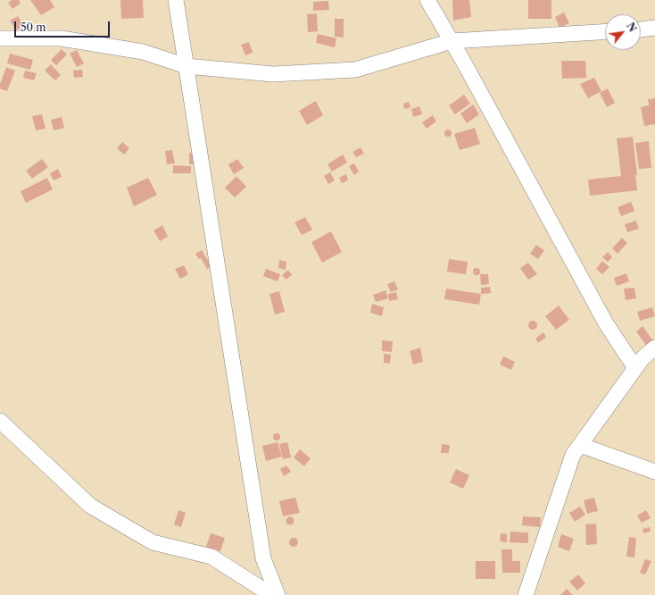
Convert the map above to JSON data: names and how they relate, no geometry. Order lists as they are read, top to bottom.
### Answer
{
  "scale_bar": "50 m",
  "north": "top right"
}
